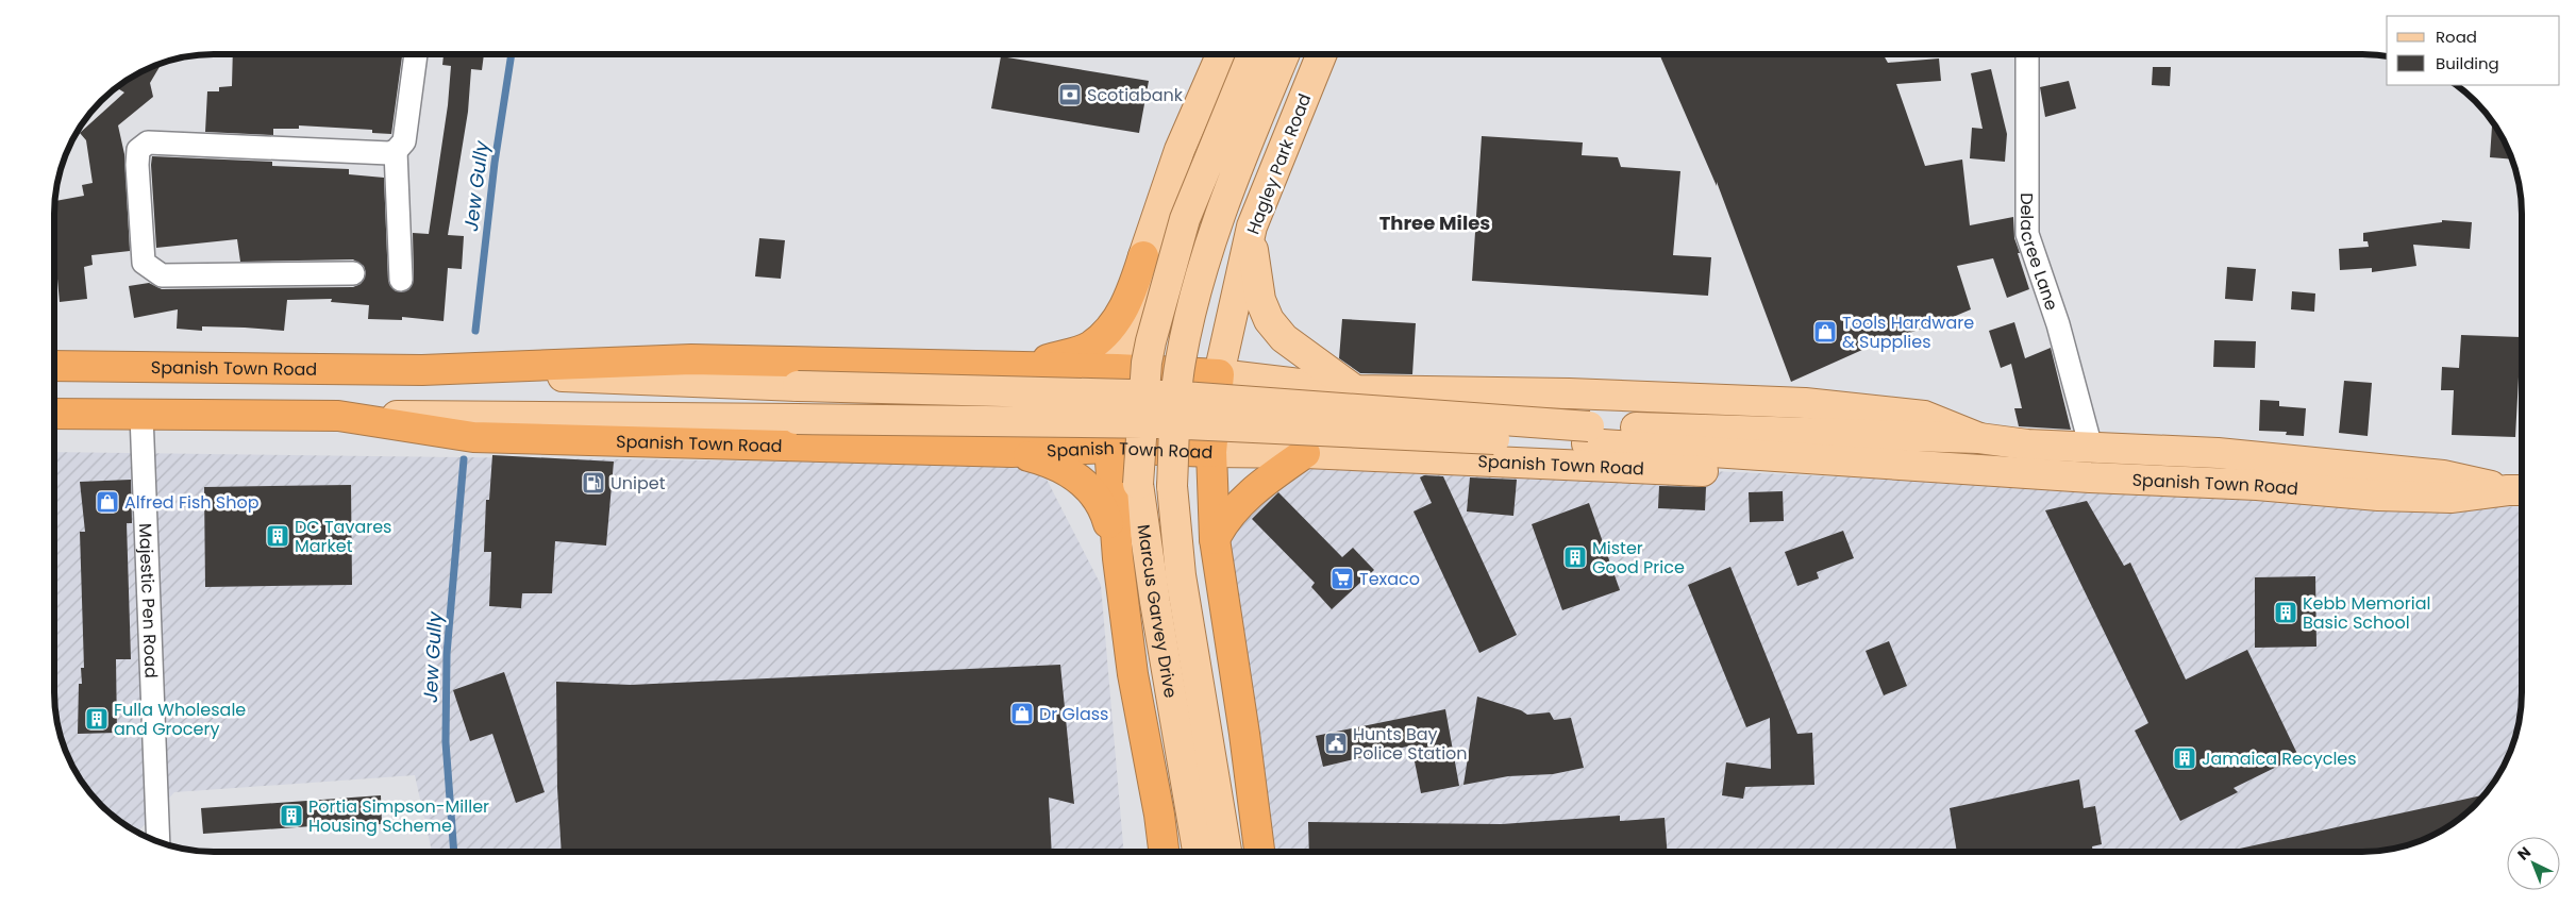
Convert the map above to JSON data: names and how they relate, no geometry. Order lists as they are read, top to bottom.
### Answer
{
  "streets": {
    "highway": ["Spanish Town Road", "Marcus Garvey Drive"],
    "main road": ["Hagley Park Road"],
    "street": ["Delacree Lane", "Majestic Pen Road"]
  },
  "crossings": [
    ["Hagley Park Road", "Spanish Town Road"],
    ["Hagley Park Road", "Marcus Garvey Drive"],
    ["Delacree Lane", "Spanish Town Road"],
    ["Spanish Town Road", "Majestic Pen Road"],
    ["Spanish Town Road", "Marcus Garvey Drive"]
  ],
  "districts": ["Three Miles"],
  "water": ["Jew Gully"],
  "places": {
    "bank": ["Scotiabank"],
    "shop": ["Tools Hardware & Supplies", "Alfred Fish Shop", "Dr Glass"],
    "fuel station": ["Unipet"],
    "building": [
      "DC Tavares Market",
      "Mister Good Price",
      "Kebb Memorial Basic School",
      "Fulla Wholesale and Grocery",
      "Jamaica Recycles",
      "Portia Simpson-Miller Housing Scheme"
    ],
    "supermarket": ["Texaco"],
    "public building": ["Hunts Bay Police Station"]
  },
  "legend": ["Road", "Building"],
  "north": "top left"
}
